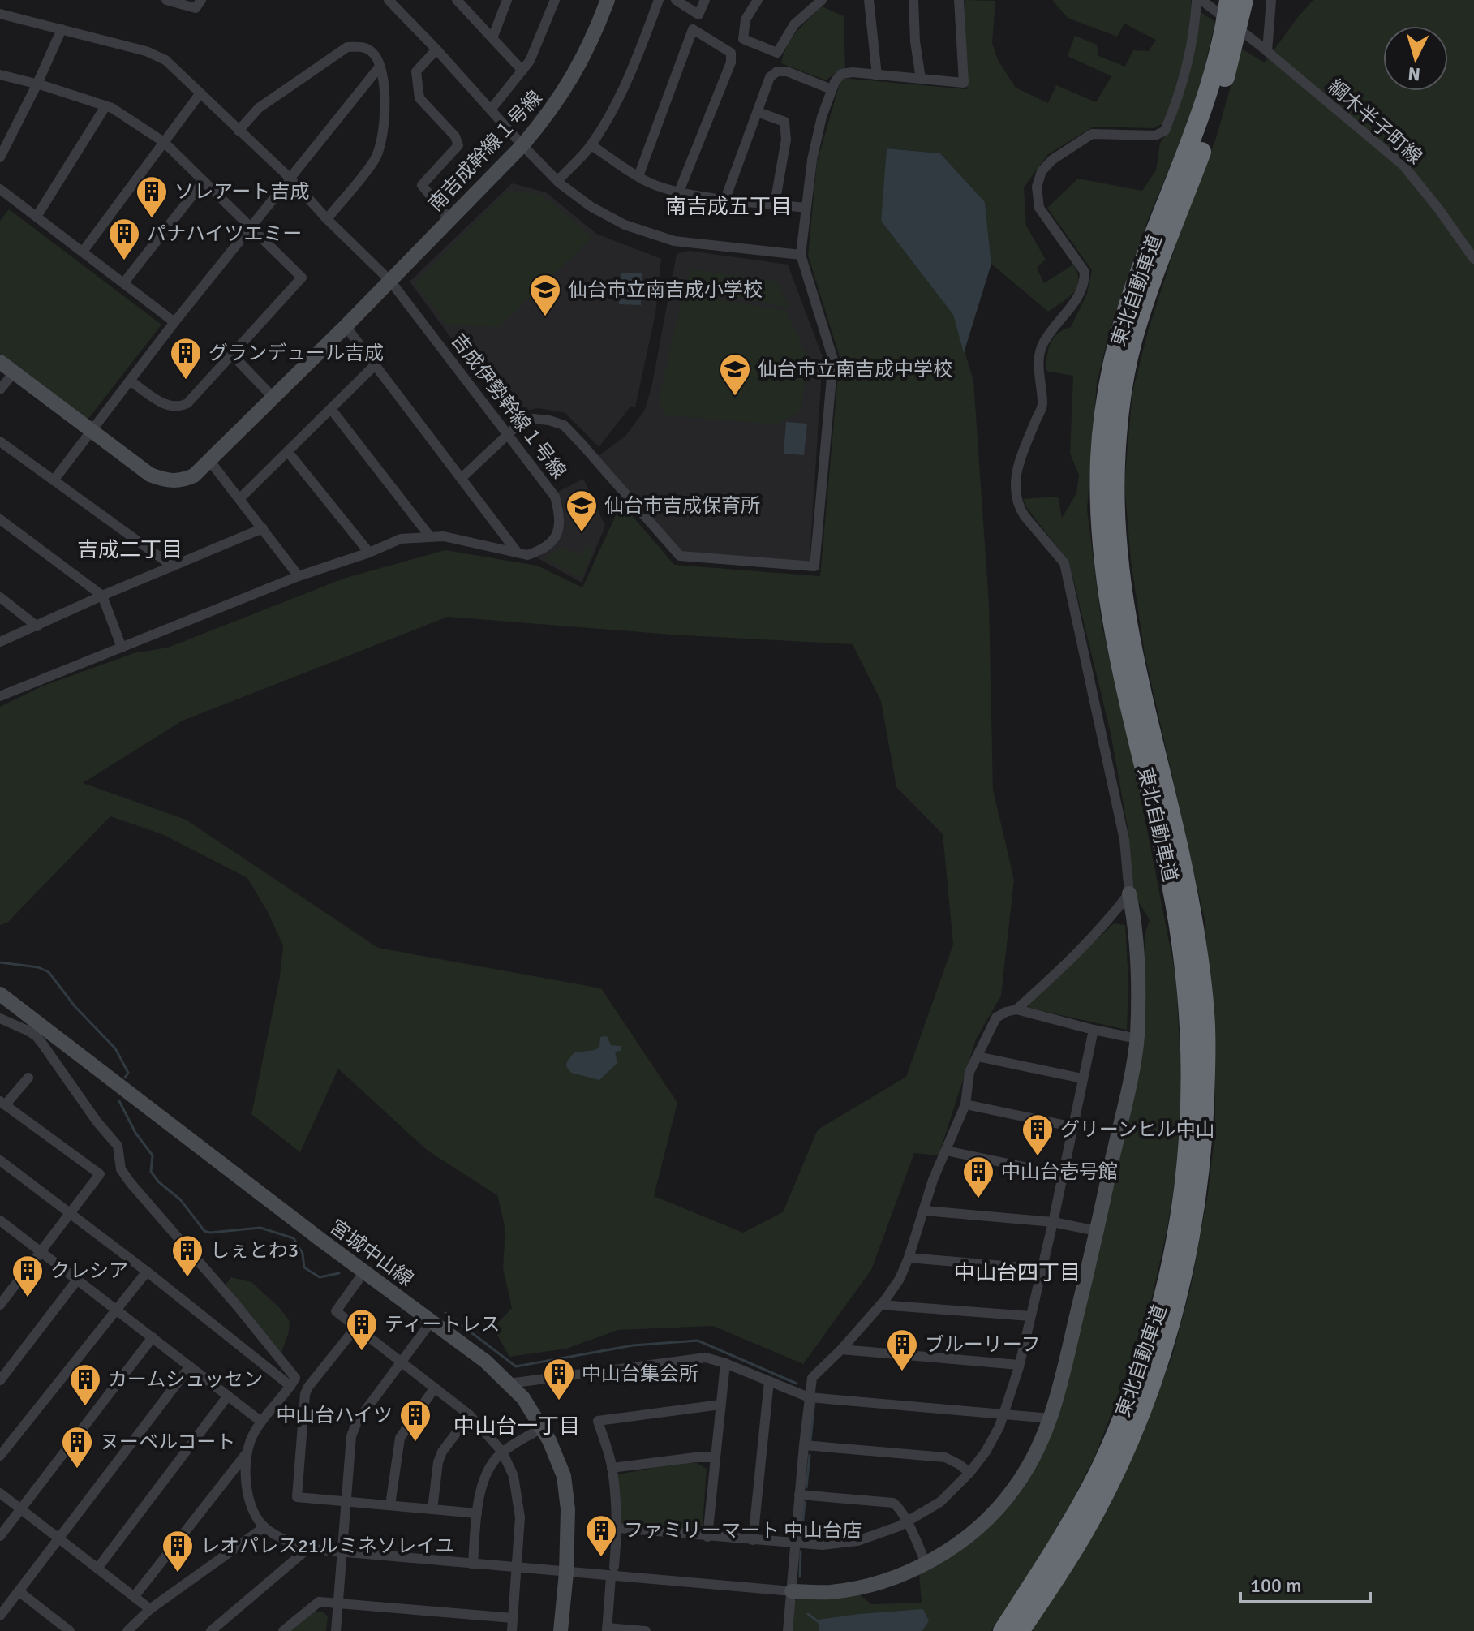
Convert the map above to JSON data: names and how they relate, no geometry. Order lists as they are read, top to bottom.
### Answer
{
  "streets": {
    "highway": ["東北自動車道"],
    "street": [
      "綱木半子町線",
      "南吉成幹線１号線",
      "吉成伊勢幹線１号線",
      "宮城中山線"
    ]
  },
  "crossings": [
    ["南吉成幹線１号線", "吉成伊勢幹線１号線"]
  ],
  "districts": [
    "南吉成五丁目",
    "吉成二丁目",
    "中山台四丁目",
    "中山台一丁目"
  ],
  "places": {
    "building": [
      "ソレアート吉成",
      "パナハイツエミー",
      "グランデュール吉成",
      "グリーンヒル中山",
      "中山台壱号館",
      "しぇとわ3",
      "クレシア",
      "ティートレス",
      "ブルーリーフ",
      "中山台集会所",
      "カームシュッセン",
      "中山台ハイツ",
      "ヌーベルコート",
      "ファミリーマート 中山台店",
      "レオパレス21ルミネソレイユ"
    ],
    "school or university": ["仙台市立南吉成小学校", "仙台市立南吉成中学校", "仙台市吉成保育所"]
  },
  "scale_bar": "100 m",
  "north": "bottom"
}
